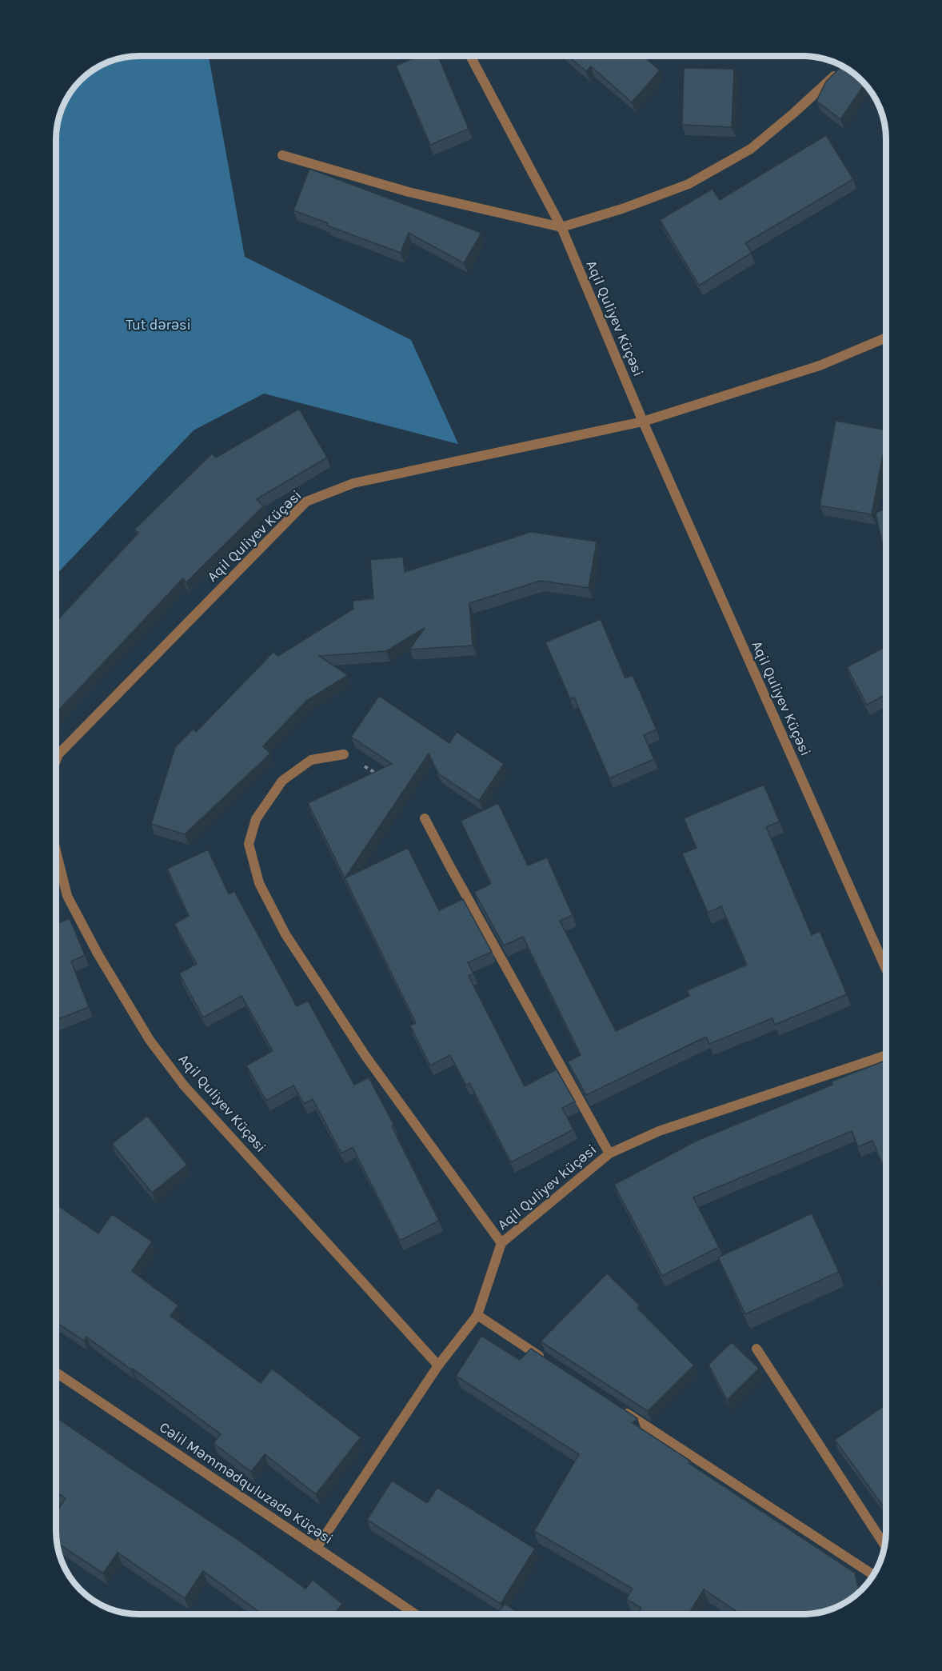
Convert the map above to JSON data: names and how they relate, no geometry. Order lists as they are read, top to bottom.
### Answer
{
  "streets": {
    "street": ["Aqil Quliyev Küçəsi", "Aqil Quliyev küçəsi", "Cəlil Məmmədquluzadə Küçəsi"]
  },
  "crossings": [
    ["Aqil Quliyev Küçəsi", "Aqil Quliyev küçəsi"],
    ["Aqil Quliyev küçəsi", "Cəlil Məmmədquluzadə Küçəsi"]
  ],
  "parks": ["Tut dərəsi"]
}
